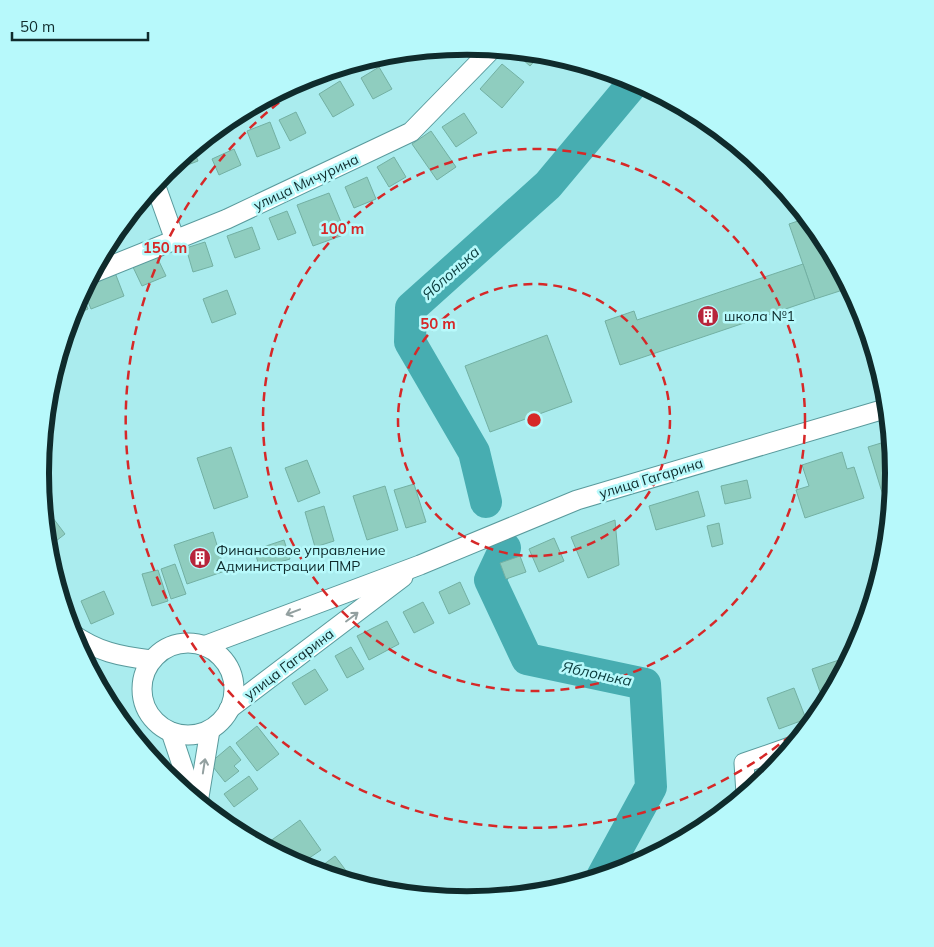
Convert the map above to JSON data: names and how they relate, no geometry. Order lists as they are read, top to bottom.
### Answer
{
  "streets": {
    "street": ["улица Мичурина", "улица Гагарина"]
  },
  "water": ["Яблонька"],
  "places": {
    "building": ["школа №1", "Финансовое управление Администрации ПМР"]
  },
  "scale_bar": "50 m",
  "rings": ["100 m", "150 m", "50 m"]
}
